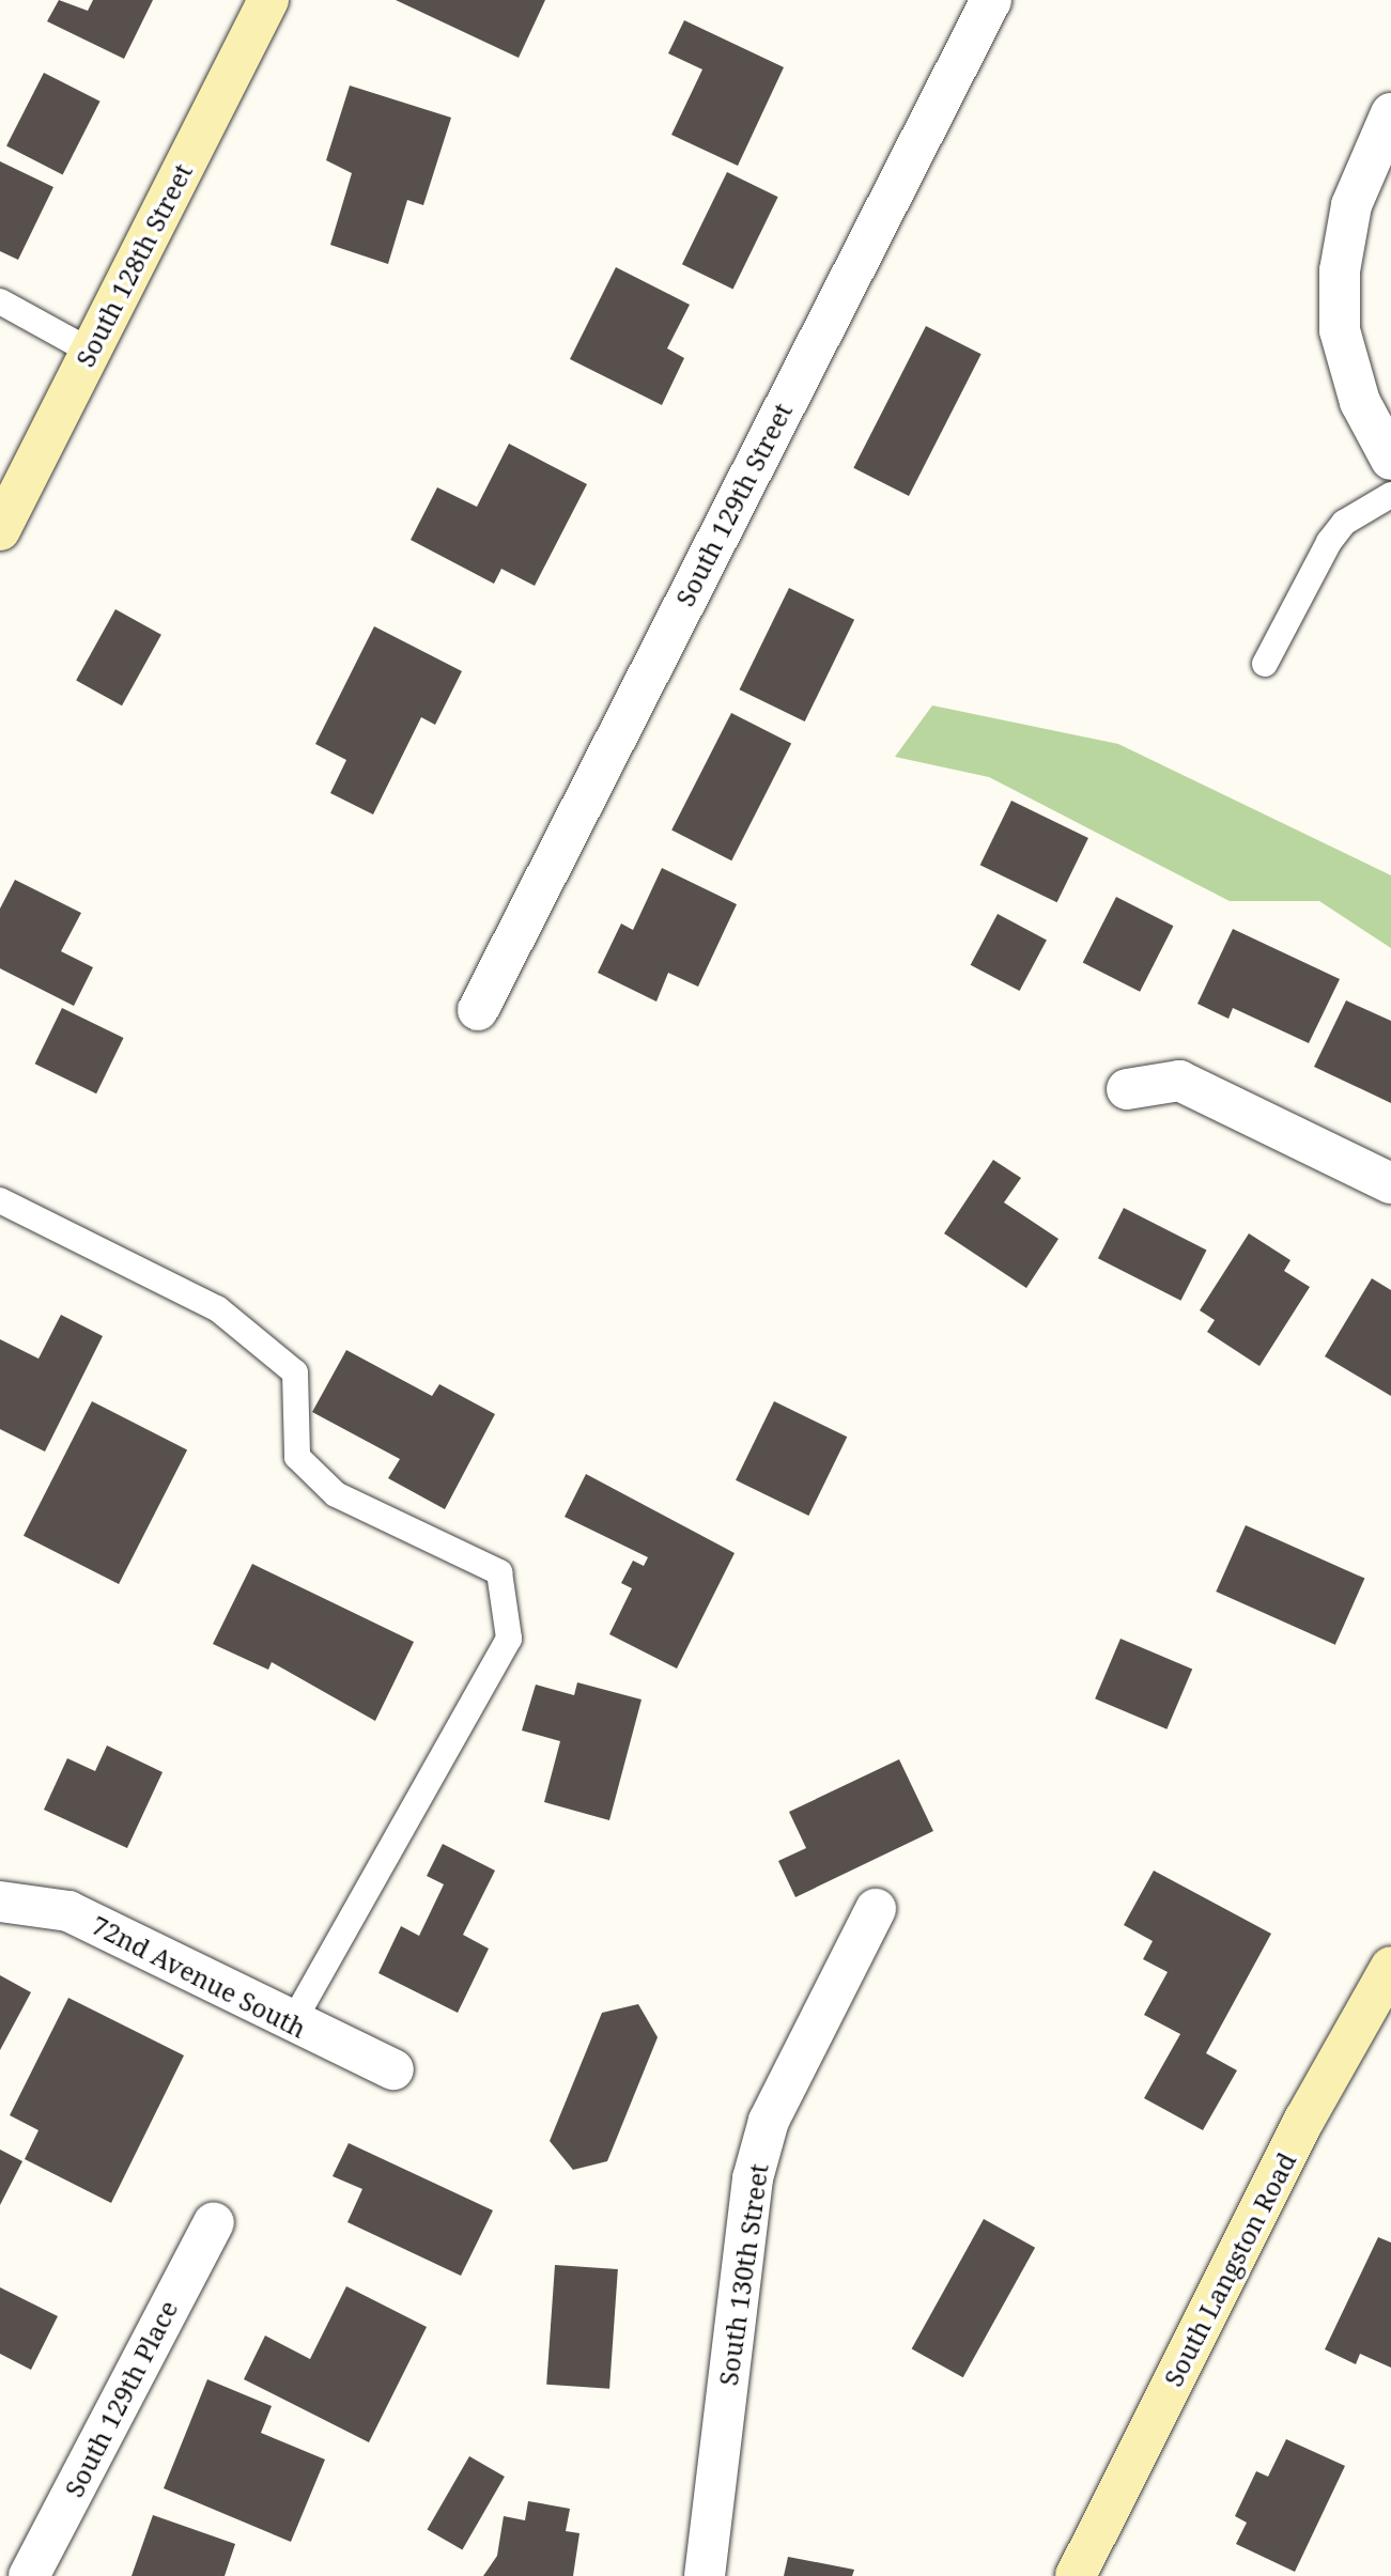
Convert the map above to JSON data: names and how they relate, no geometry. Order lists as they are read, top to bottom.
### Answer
{
  "streets": {
    "street": [
      "South 128th Street",
      "South 129th Street",
      "72nd Avenue South",
      "South Langston Road",
      "South 130th Street",
      "South 129th Place"
    ]
  }
}
